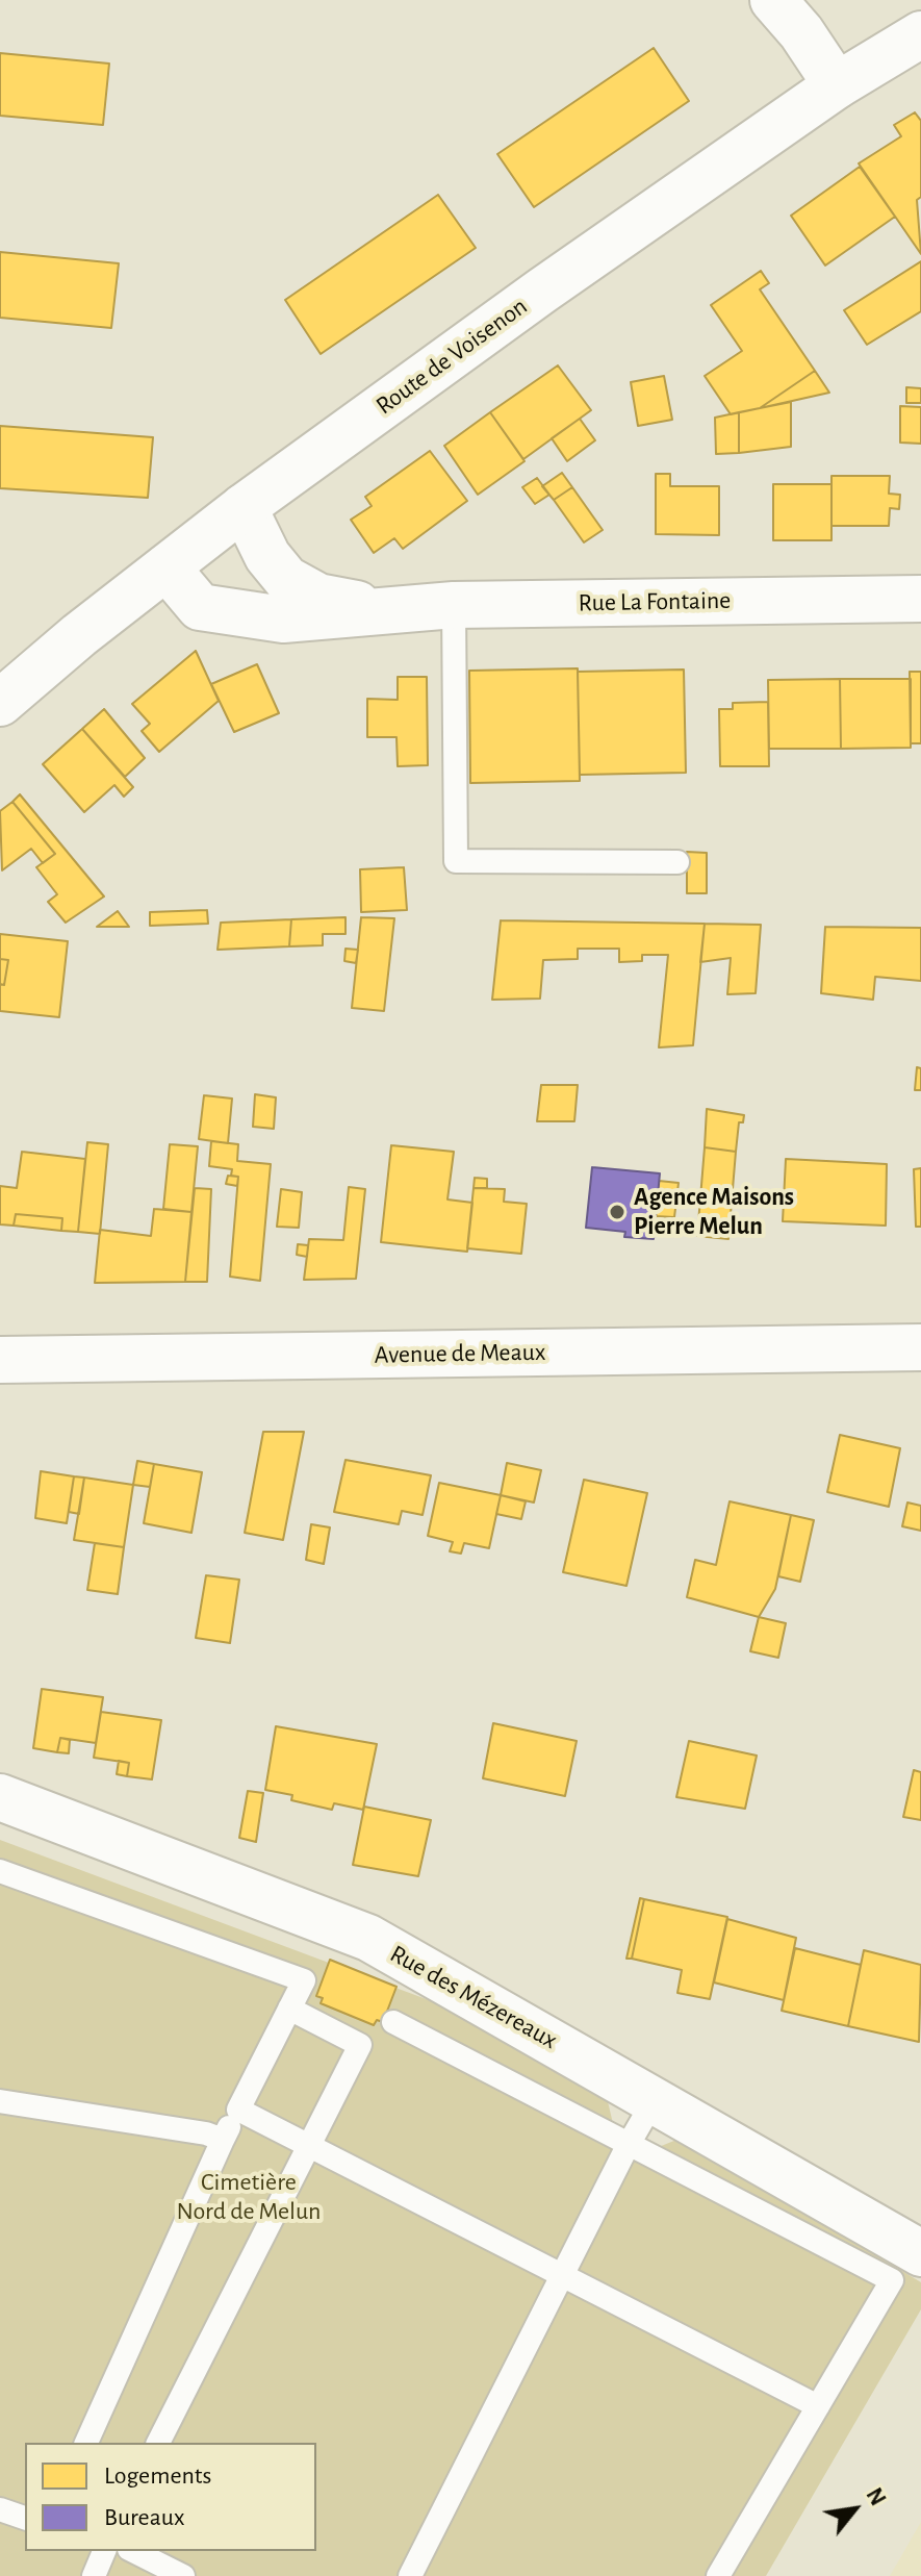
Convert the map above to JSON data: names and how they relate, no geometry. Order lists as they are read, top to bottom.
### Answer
{
  "streets": {
    "street": [
      "Route de Voisenon",
      "Rue La Fontaine",
      "Avenue de Meaux",
      "Rue des Mézereaux"
    ]
  },
  "crossings": [
    ["Route de Voisenon", "Rue La Fontaine"]
  ],
  "parks": ["Cimetière Nord de Melun"],
  "places": ["Agence Maisons Pierre Melun"],
  "legend": ["Logements", "Bureaux"],
  "north": "top right"
}
